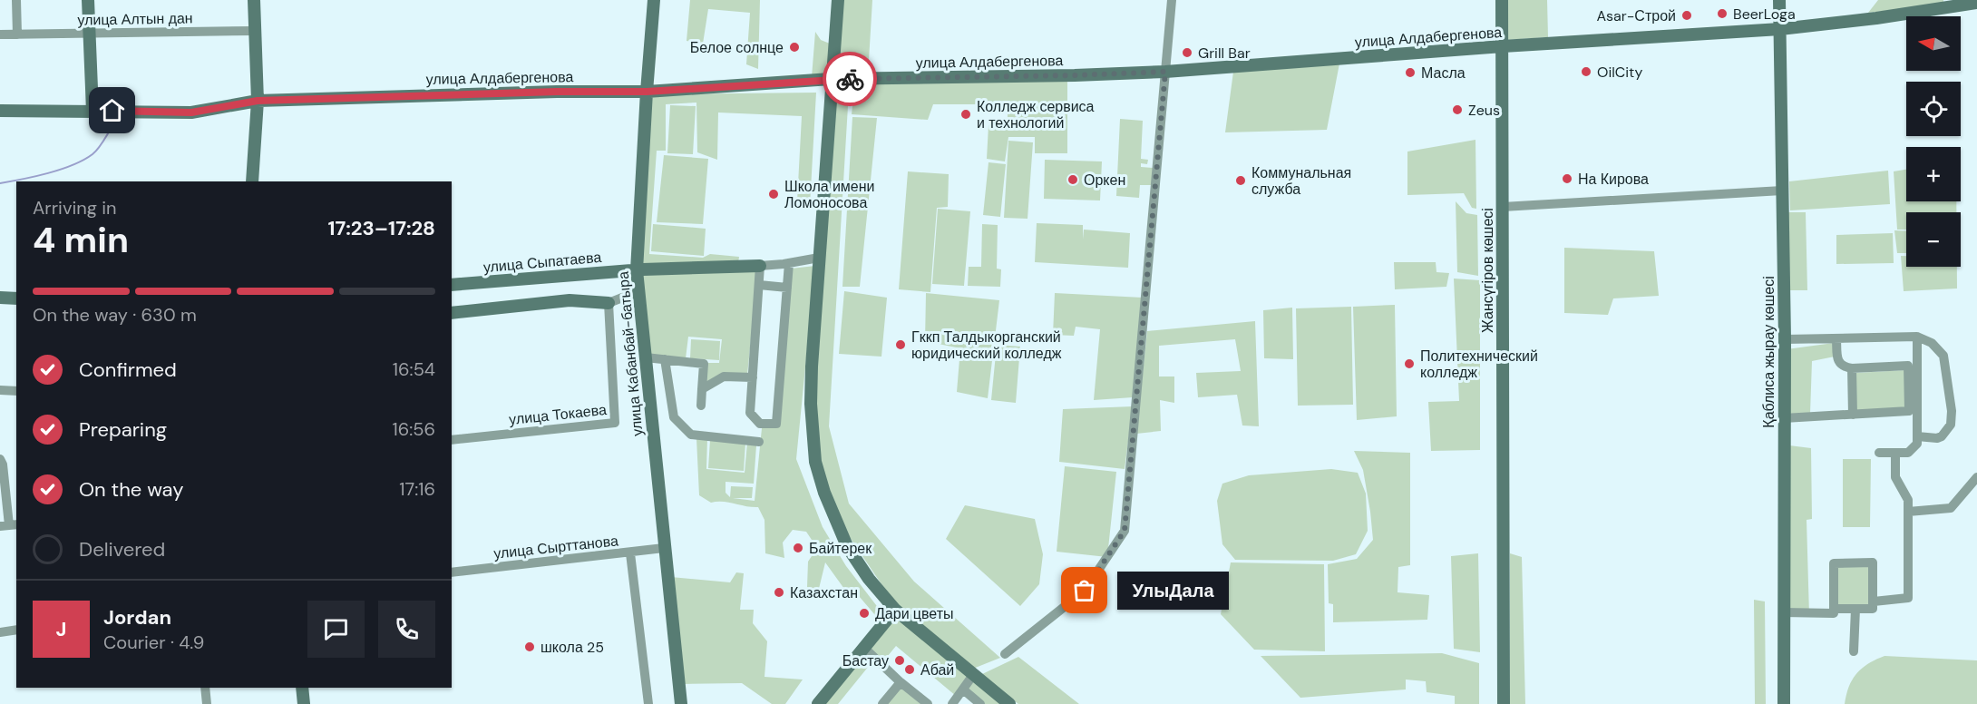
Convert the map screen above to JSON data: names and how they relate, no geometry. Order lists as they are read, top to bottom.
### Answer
{
  "streets": {
    "street": [
      "улица Алтын дан",
      "улица Алдабергенова",
      "улица Сыпатаева",
      "Жансүгіров көшесі",
      "Қаблиса жырау көшесі",
      "улица Кабанбай-батыра",
      "улица Токаева",
      "улица Сырттанова"
    ]
  },
  "crossings": [
    ["улица Алдабергенова", "Жансүгіров көшесі"],
    ["улица Алдабергенова", "Қаблиса жырау көшесі"],
    ["улица Алдабергенова", "улица Кабанбай-батыра"],
    ["улица Сыпатаева", "улица Кабанбай-батыра"],
    ["улица Кабанбай-батыра", "улица Сырттанова"]
  ],
  "places": [
    "BeerLoga",
    "Asar-Строй",
    "Белое солнце",
    "Grill Bar",
    "OilCity",
    "Масла",
    "Zeus",
    "Колледж сервиса и технологий",
    "На Кирова",
    "Оркен",
    "Коммунальная служба",
    "Школа имени Ломоносова",
    "Гккп Талдыкорганский юридический колледж",
    "Политехнический колледж",
    "Байтерек",
    "УлыДала",
    "Казахстан",
    "Дари цветы",
    "школа 25",
    "Бастау",
    "Абай"
  ],
  "north": "left",
  "page": {
    "map_buttons": ["+", "−"],
    "heading": ["4 min", "Arriving in", "17:23–17:28"],
    "panel": ["Jordan", "Courier · 4.9"],
    "bar": "On the way · 630 m",
    "list": [
      ["Confirmed", "16:54"],
      ["Preparing", "16:56"],
      ["On the way", "17:16"],
      "Delivered"
    ],
    "bubble": "УлыДала",
    "round": "J"
  }
}
